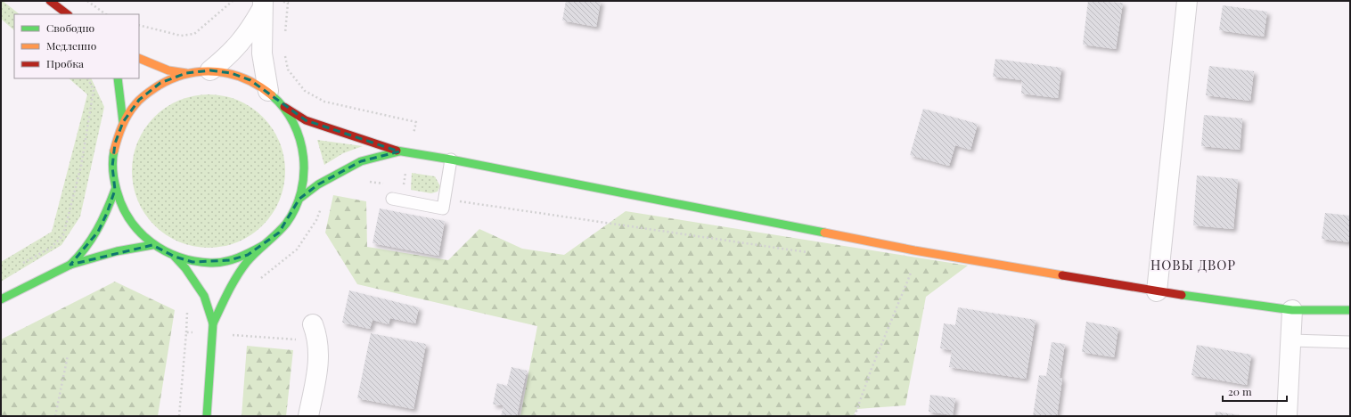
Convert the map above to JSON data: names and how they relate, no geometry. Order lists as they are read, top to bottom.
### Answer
{
  "districts": ["НОВЫ ДВОР"],
  "legend": ["Свободно", "Медленно", "Пробка"],
  "scale_bar": "20 m"
}
